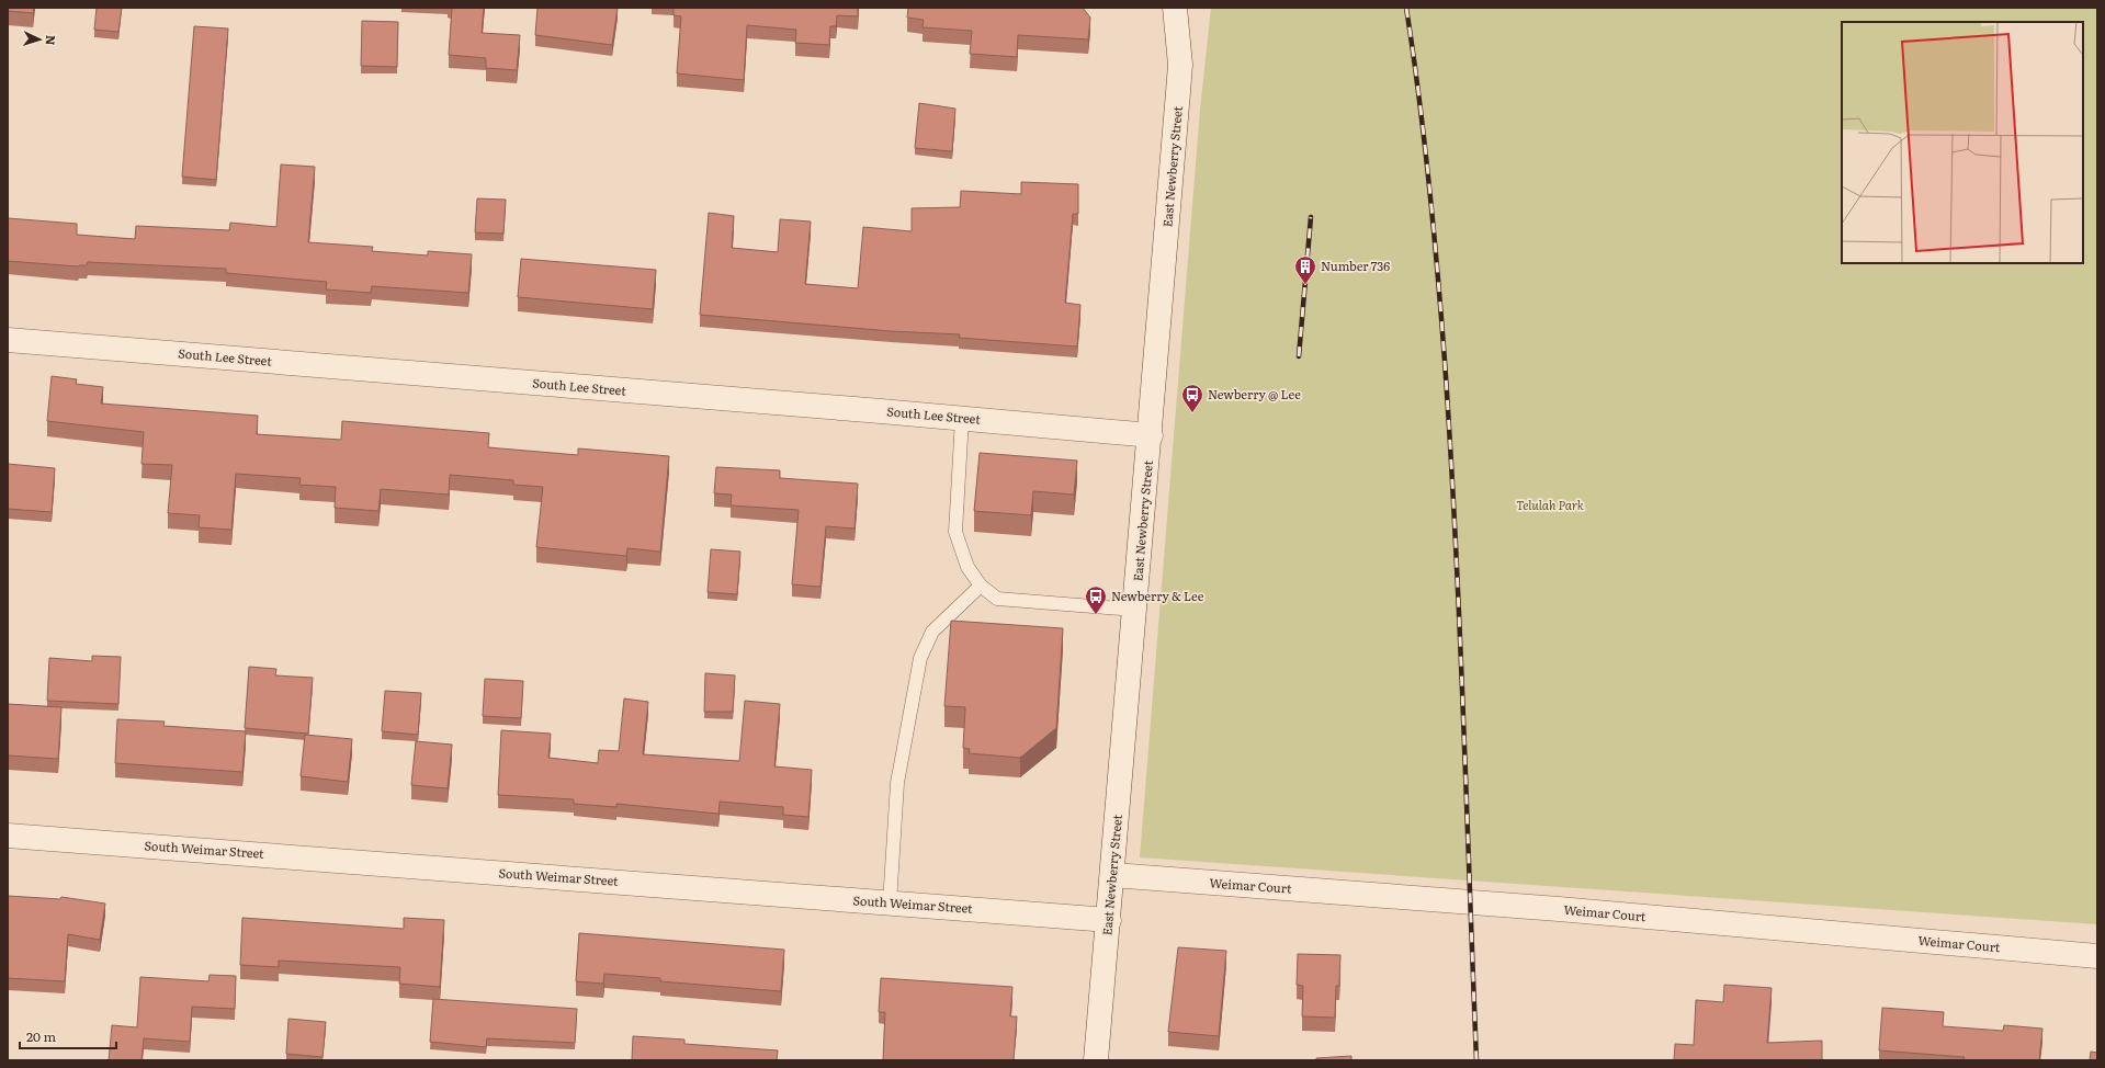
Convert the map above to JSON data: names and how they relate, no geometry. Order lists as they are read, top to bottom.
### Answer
{
  "streets": {
    "street": [
      "East Newberry Street",
      "South Lee Street",
      "South Weimar Street",
      "Weimar Court"
    ]
  },
  "crossings": [
    ["East Newberry Street", "South Lee Street"],
    ["East Newberry Street", "South Weimar Street"],
    ["East Newberry Street", "Weimar Court"]
  ],
  "parks": ["Telulah Park"],
  "places": {
    "building": ["Number 736"],
    "bus stop": ["Newberry @ Lee", "Newberry & Lee"]
  },
  "scale_bar": "20 m",
  "north": "right"
}
